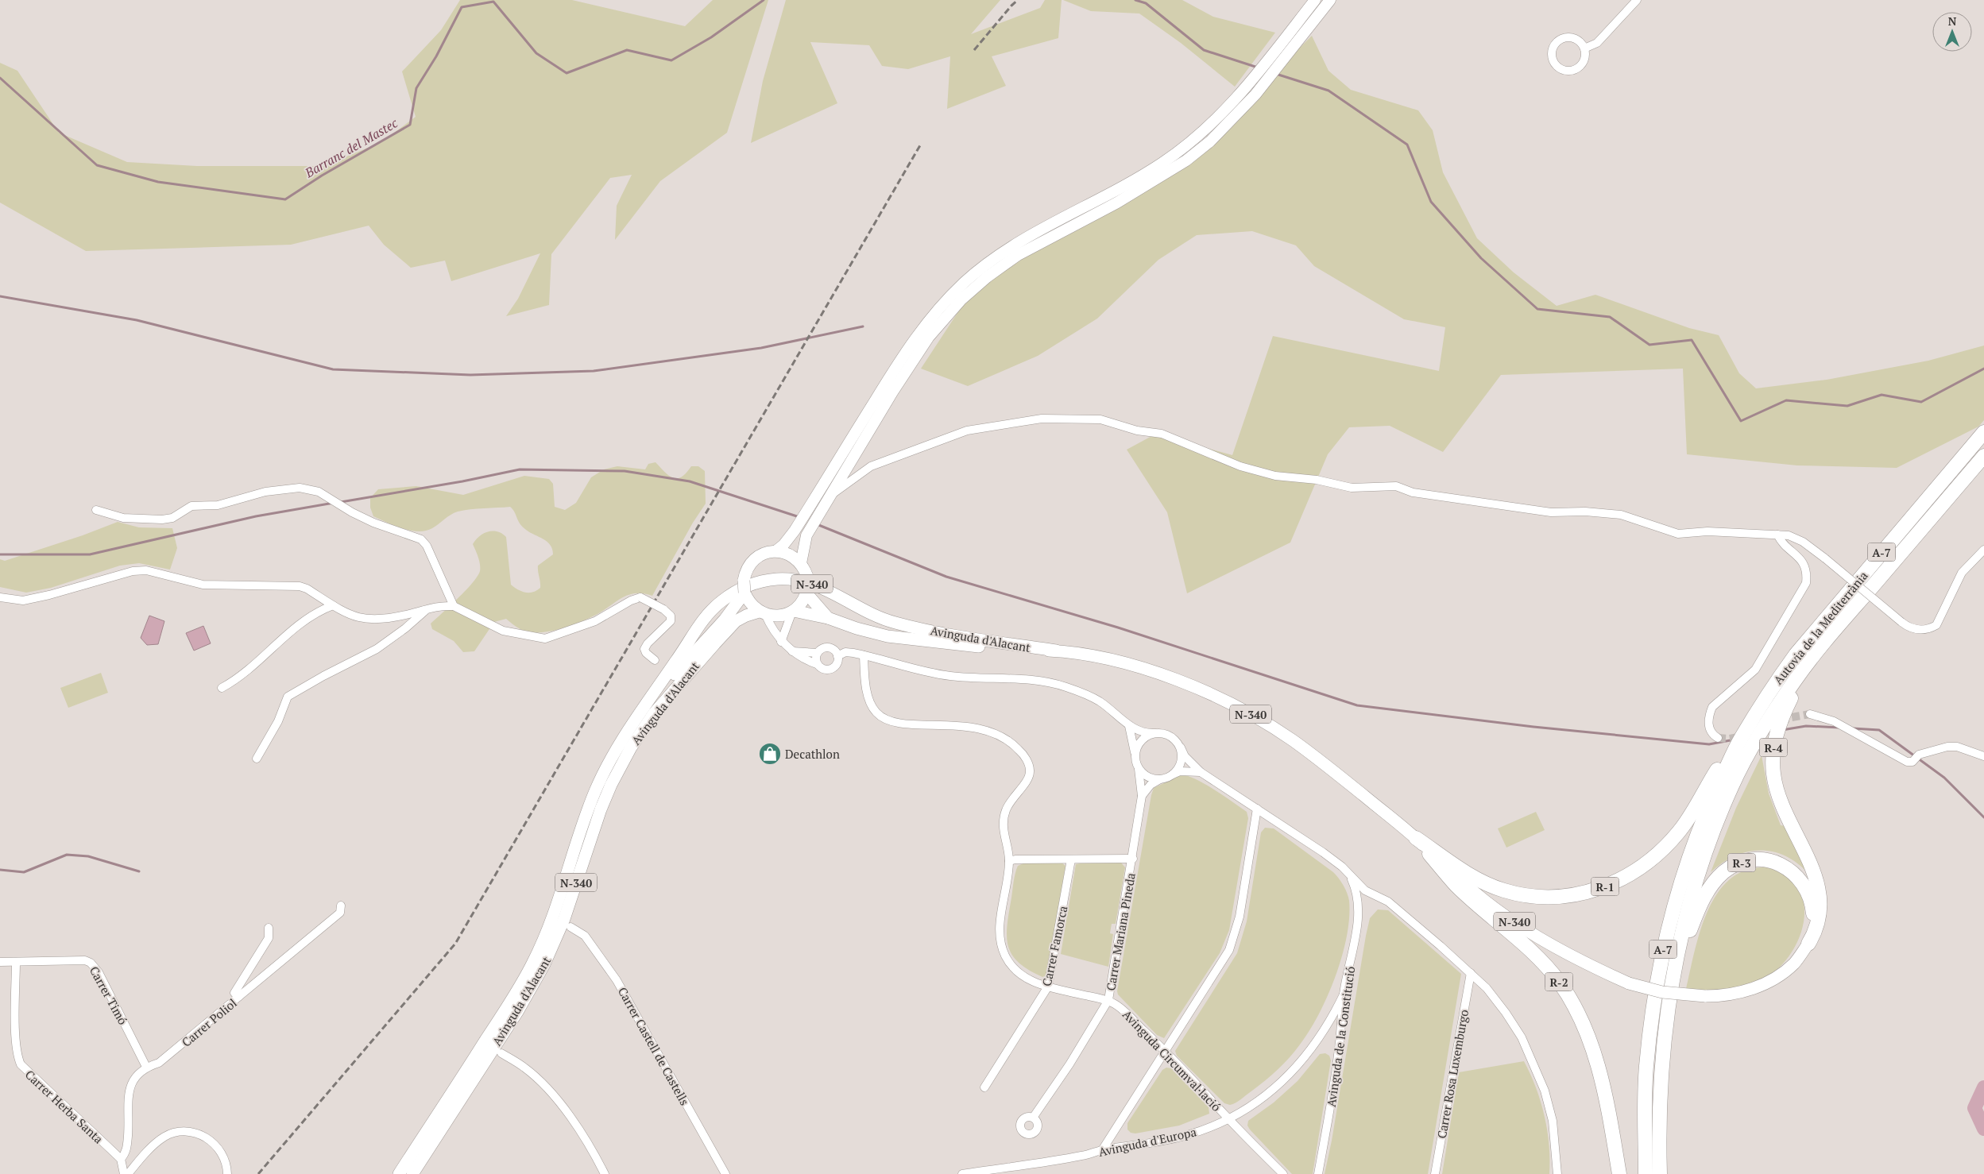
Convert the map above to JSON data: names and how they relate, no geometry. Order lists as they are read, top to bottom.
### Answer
{
  "streets": {
    "highway": [
      "A-7",
      "Autovia de la Mediterrània",
      "R-4",
      "R-3",
      "R-1",
      "R-2"
    ],
    "main road": ["N-340", "Avinguda d'Alacant"],
    "street": [
      "Carrer Mariana Pineda",
      "Carrer Famorca",
      "Carrer Timó",
      "Carrer Poliol",
      "Avinguda de la Constitució",
      "Carrer Castell de Castells",
      "Avinguda Circumval·lació",
      "Carrer Rosa Luxemburgo",
      "Carrer Herba Santa",
      "Avinguda d'Europa"
    ]
  },
  "crossings": [
    ["N-340", "Avinguda d'Alacant"],
    ["N-340", "R-4"],
    ["N-340", "R-3"],
    ["N-340", "R-1"],
    ["N-340", "R-2"],
    ["Autovia de la Mediterrània", "R-4"],
    ["Autovia de la Mediterrània", "R-3"],
    ["Autovia de la Mediterrània", "R-1"],
    ["R-4", "R-3"],
    ["R-1", "R-2"],
    ["Carrer Mariana Pineda", "Avinguda Circumval·lació"],
    ["Carrer Famorca", "Avinguda Circumval·lació"],
    ["Carrer Timó", "Carrer Poliol"],
    ["Carrer Timó", "Carrer Herba Santa"],
    ["Carrer Poliol", "Carrer Herba Santa"],
    ["Avinguda de la Constitució", "Avinguda d'Europa"],
    ["Avinguda Circumval·lació", "Avinguda d'Europa"]
  ],
  "water": ["Barranc del Mastec"],
  "places": {
    "shop": ["Decathlon"]
  },
  "north": "top"
}
